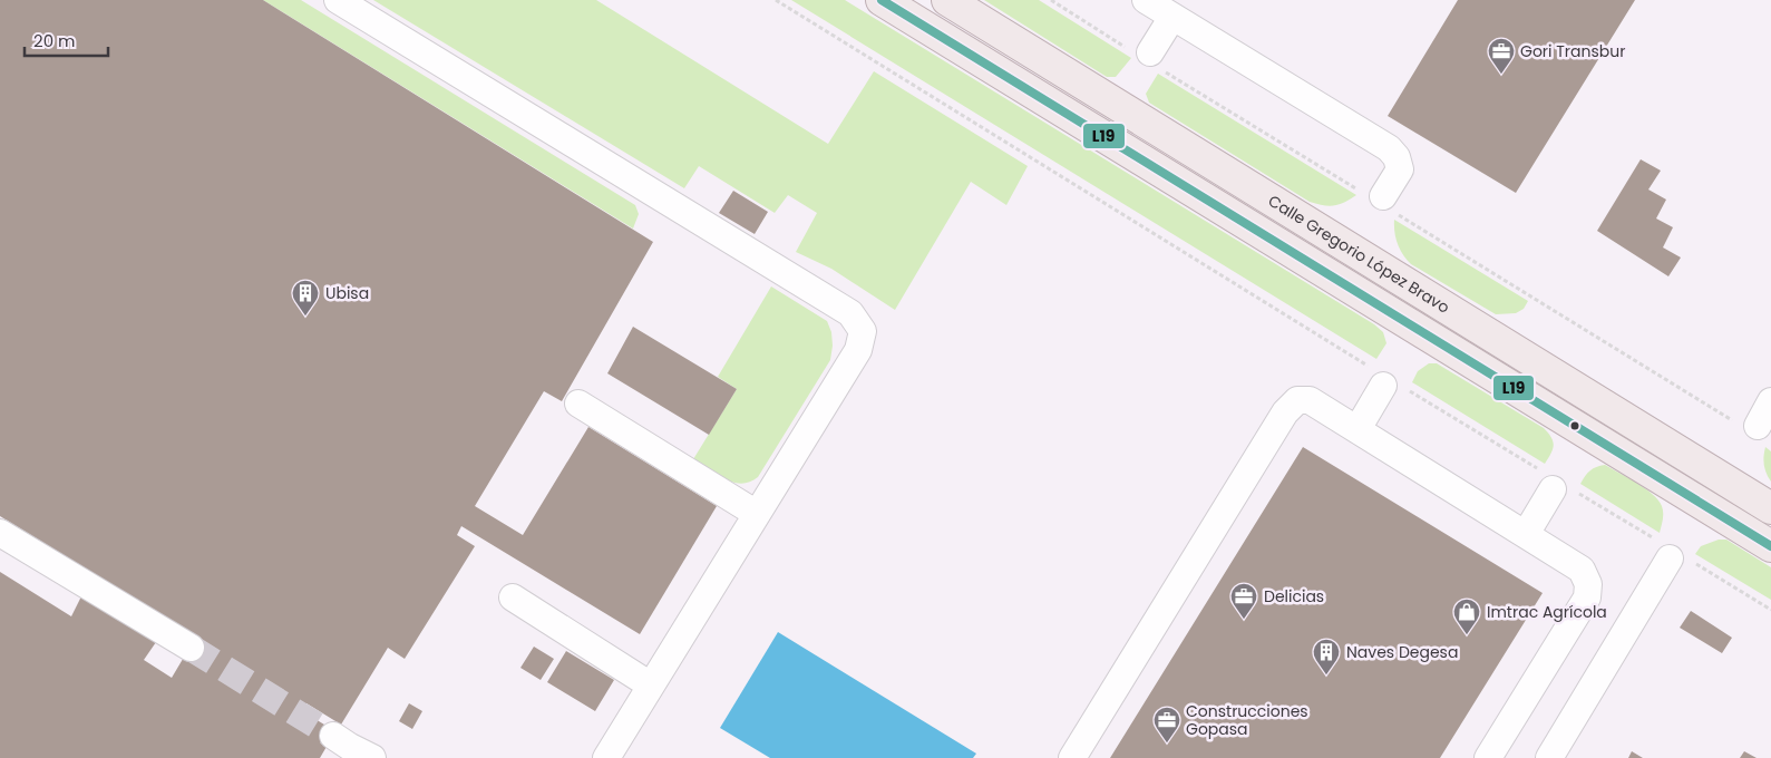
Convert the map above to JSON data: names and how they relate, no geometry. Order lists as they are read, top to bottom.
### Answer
{
  "streets": {
    "main road": ["Calle Gregorio López Bravo"]
  },
  "places": {
    "office": ["Gori Transbur", "Delicias", "Construcciones Gopasa"],
    "building": ["Ubisa", "Naves Degesa"],
    "shop": ["Imtrac Agrícola"]
  },
  "lines": ["transit line L19"],
  "scale_bar": "20 m"
}
